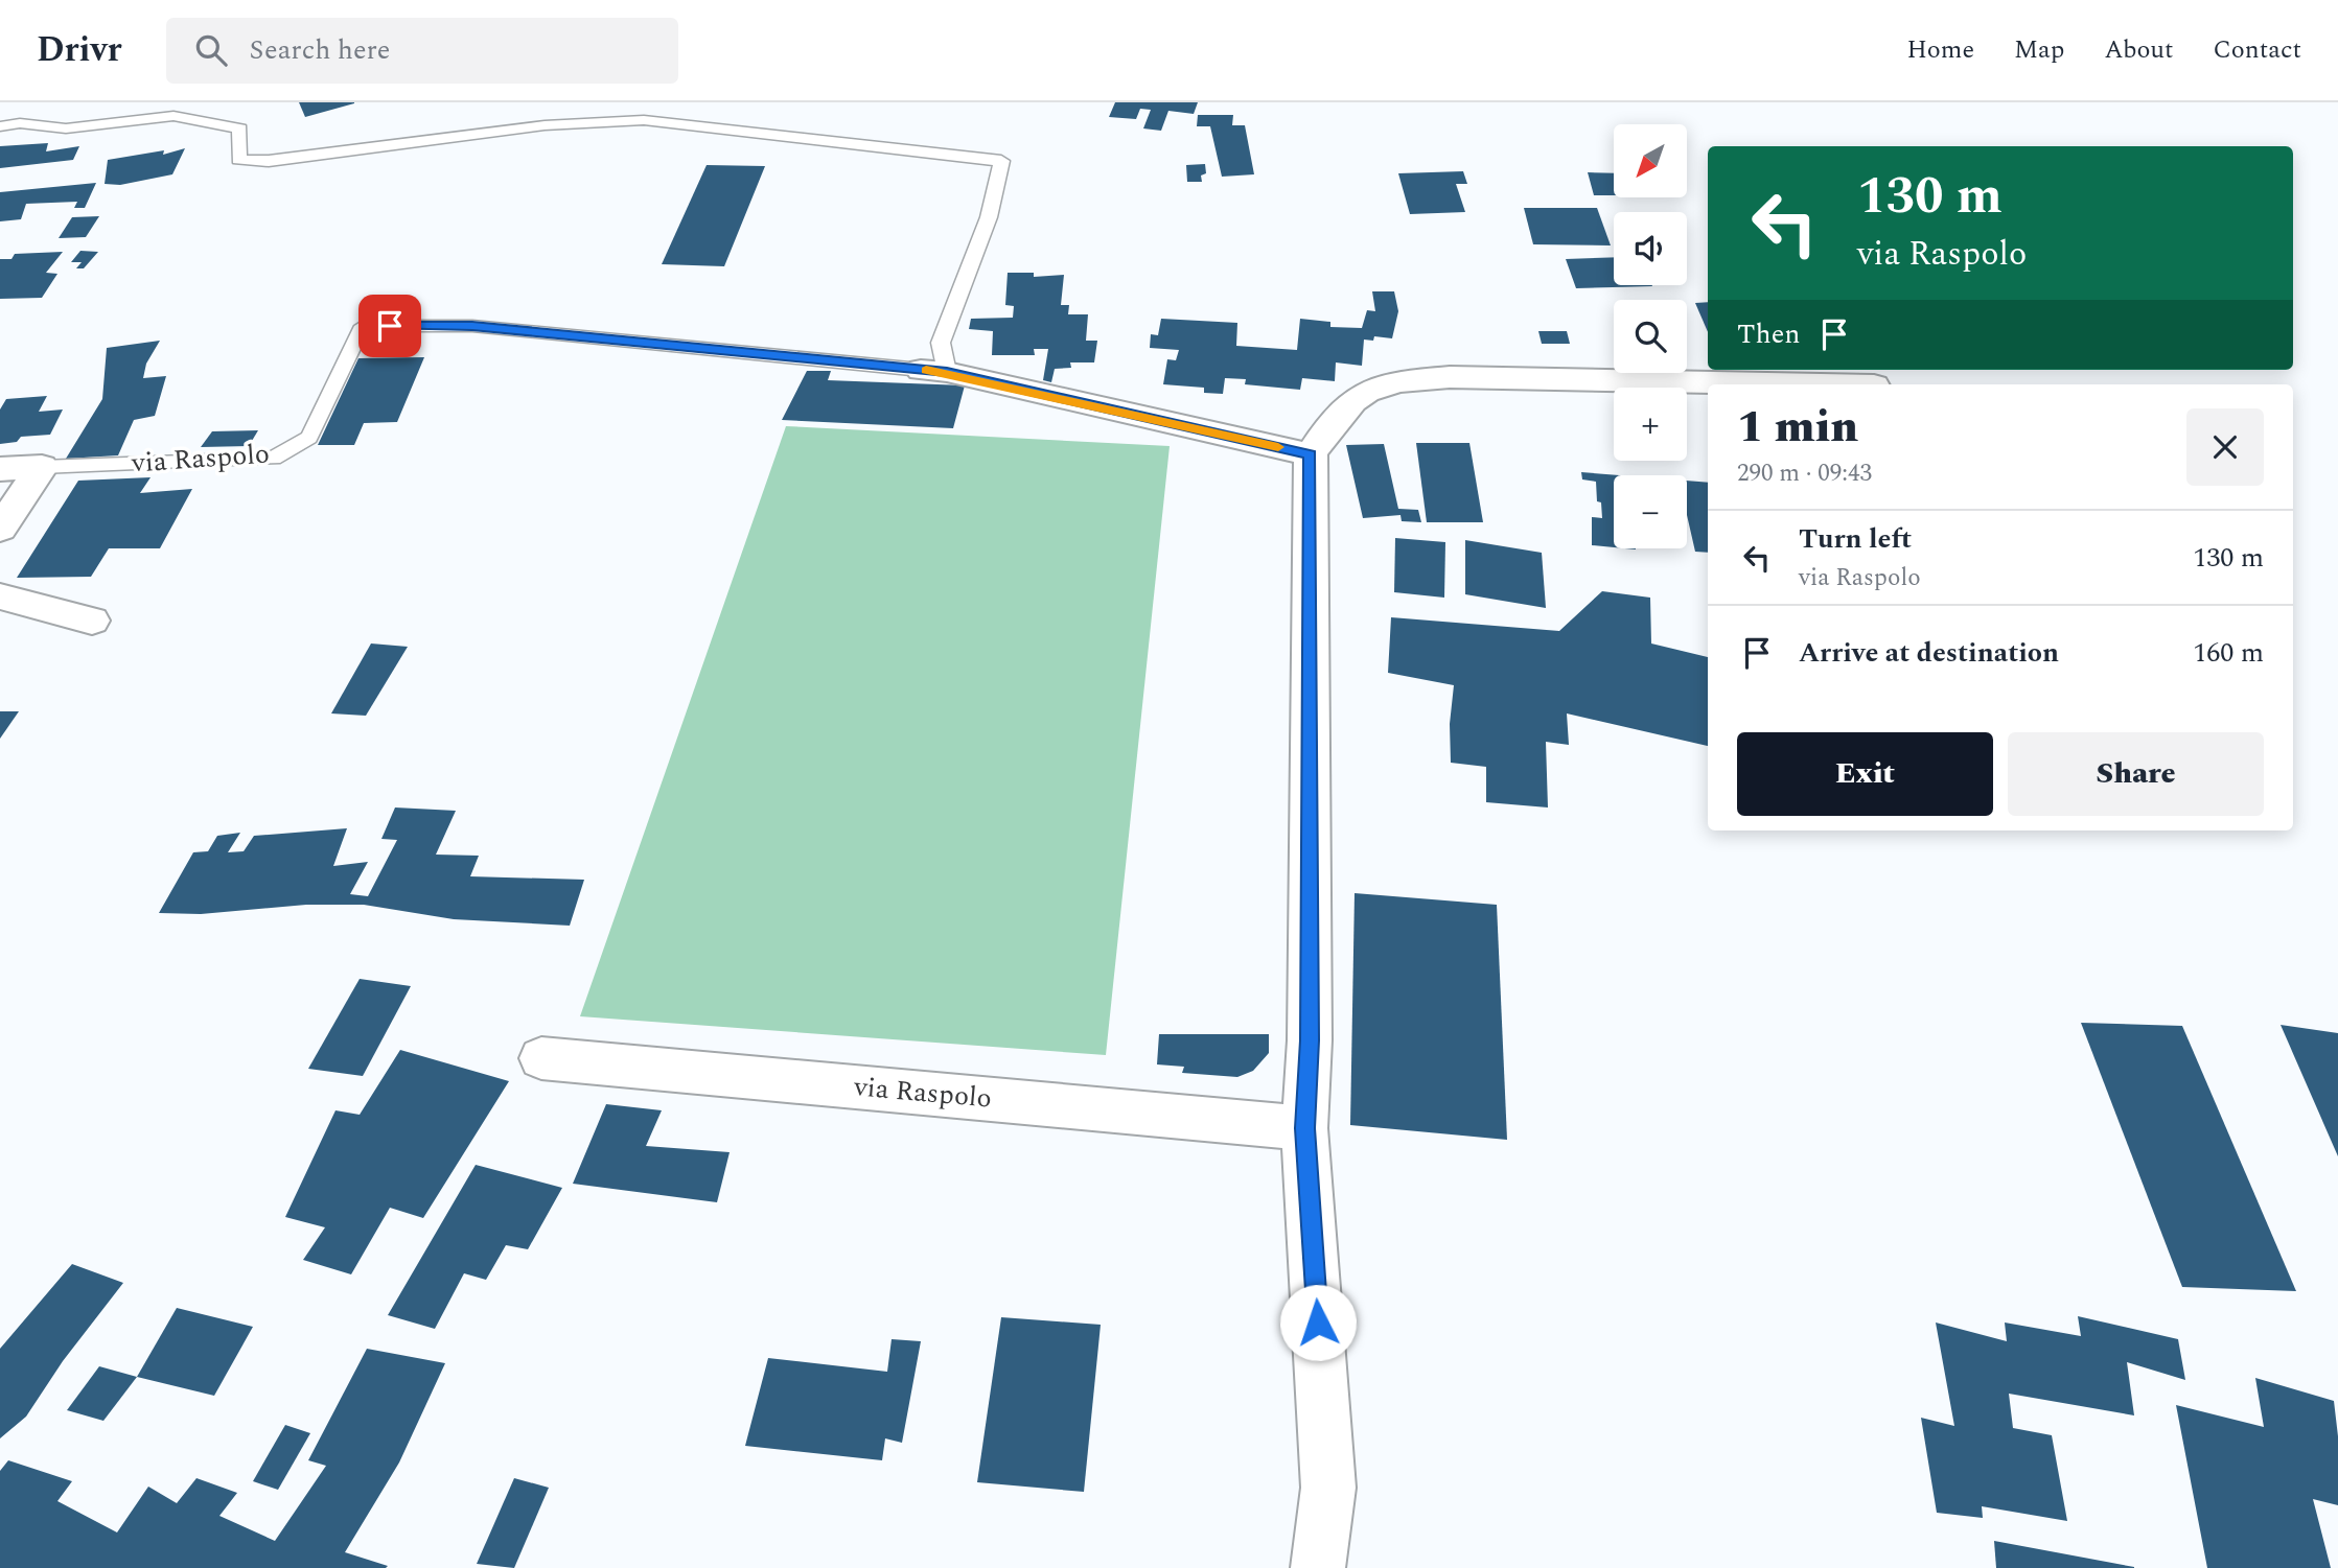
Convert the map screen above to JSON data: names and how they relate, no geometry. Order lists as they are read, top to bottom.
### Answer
{
  "streets": {
    "street": ["via Raspolo"]
  },
  "north": "bottom left",
  "page": {
    "header": "Drivr",
    "search": "Search here",
    "nav": [
      "Home",
      "Map",
      "About",
      "Contact"
    ],
    "map_buttons": ["+", "−"],
    "turn": ["130 m", "via Raspolo"],
    "then": "Then",
    "heading": ["1 min", "290 m · 09:43"],
    "list": [
      {
        "name": "Turn left",
        "note": "via Raspolo",
        "value": "130 m"
      },
      {
        "name": "Arrive at destination",
        "value": "160 m"
      }
    ],
    "buttons": ["Exit", "Share"]
  }
}
